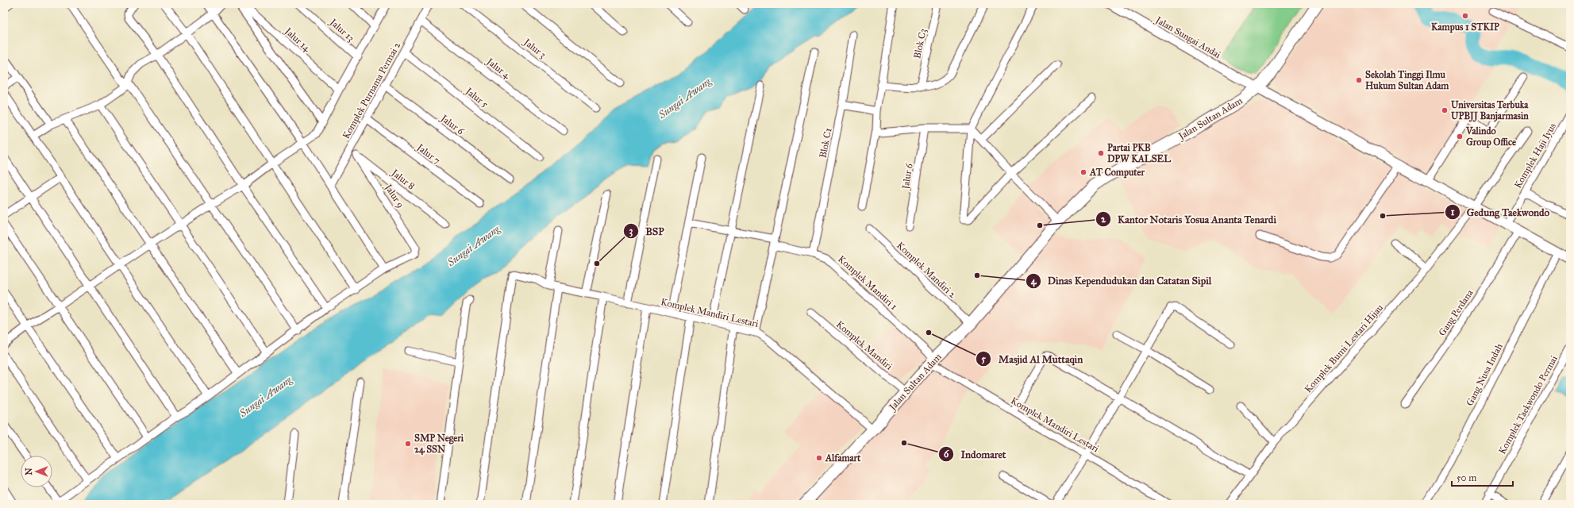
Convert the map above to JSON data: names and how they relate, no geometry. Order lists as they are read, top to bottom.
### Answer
{
  "streets": {
    "main road": ["Jalan Sultan Adam"],
    "street": [
      "Jalur 13",
      "Jalan Sungai Andai",
      "Jalur 14",
      "Blok C3",
      "Jalur 3",
      "Jalur 4",
      "Komplek Purnama Permai 2",
      "Jalur 5",
      "Jalur 6",
      "Blok C1",
      "Jalur 7",
      "Komplek Haji Iyus",
      "Jalur 8",
      "Jalur 9",
      "Komplek Mandiri 2",
      "Komplek Mandiri 1",
      "Komplek Mandiri Lestari",
      "Gang Perdana",
      "Komplek Mandiri",
      "Komplek Bumi Lestari Hijau",
      "Gang Nusa Indah",
      "Komplek Taekwondo Permai"
    ]
  },
  "crossings": [
    ["Jalan Sungai Andai", "Jalan Sultan Adam"],
    ["Jalur 4", "Komplek Purnama Permai 2"],
    ["Komplek Purnama Permai 2", "Jalur 5"],
    ["Komplek Purnama Permai 2", "Jalur 6"],
    ["Komplek Purnama Permai 2", "Jalur 7"],
    ["Komplek Purnama Permai 2", "Jalur 8"],
    ["Jalan Sultan Adam", "Komplek Mandiri 2"],
    ["Jalan Sultan Adam", "Komplek Mandiri 1"],
    ["Jalan Sultan Adam", "Komplek Mandiri Lestari"],
    ["Jalan Sultan Adam", "Komplek Mandiri"],
    ["Blok C1", "Komplek Mandiri 1"],
    ["Jalur 8", "Jalur 9"],
    ["Komplek Mandiri 1", "Komplek Mandiri Lestari"]
  ],
  "water": ["Sungai Awang"],
  "places": [
    "Kampus 1 STKIP",
    "Sekolah Tinggi Ilmu Hukum Sultan Adam",
    "Universitas Terbuka UPBJJ Banjarmasin",
    "Valindo Group Office",
    "Partai PKB DPW KALSEL",
    "AT Computer",
    "Gedung Taekwondo",
    "Kantor Notaris Yosua Ananta Tenardi",
    "BSP",
    "Dinas Kependudukan dan Catatan Sipil",
    "Masjid Al Muttaqin",
    "Indomaret",
    "SMP Negeri 24 SSN",
    "Alfamart"
  ],
  "scale_bar": "50 m",
  "north": "left"
}
